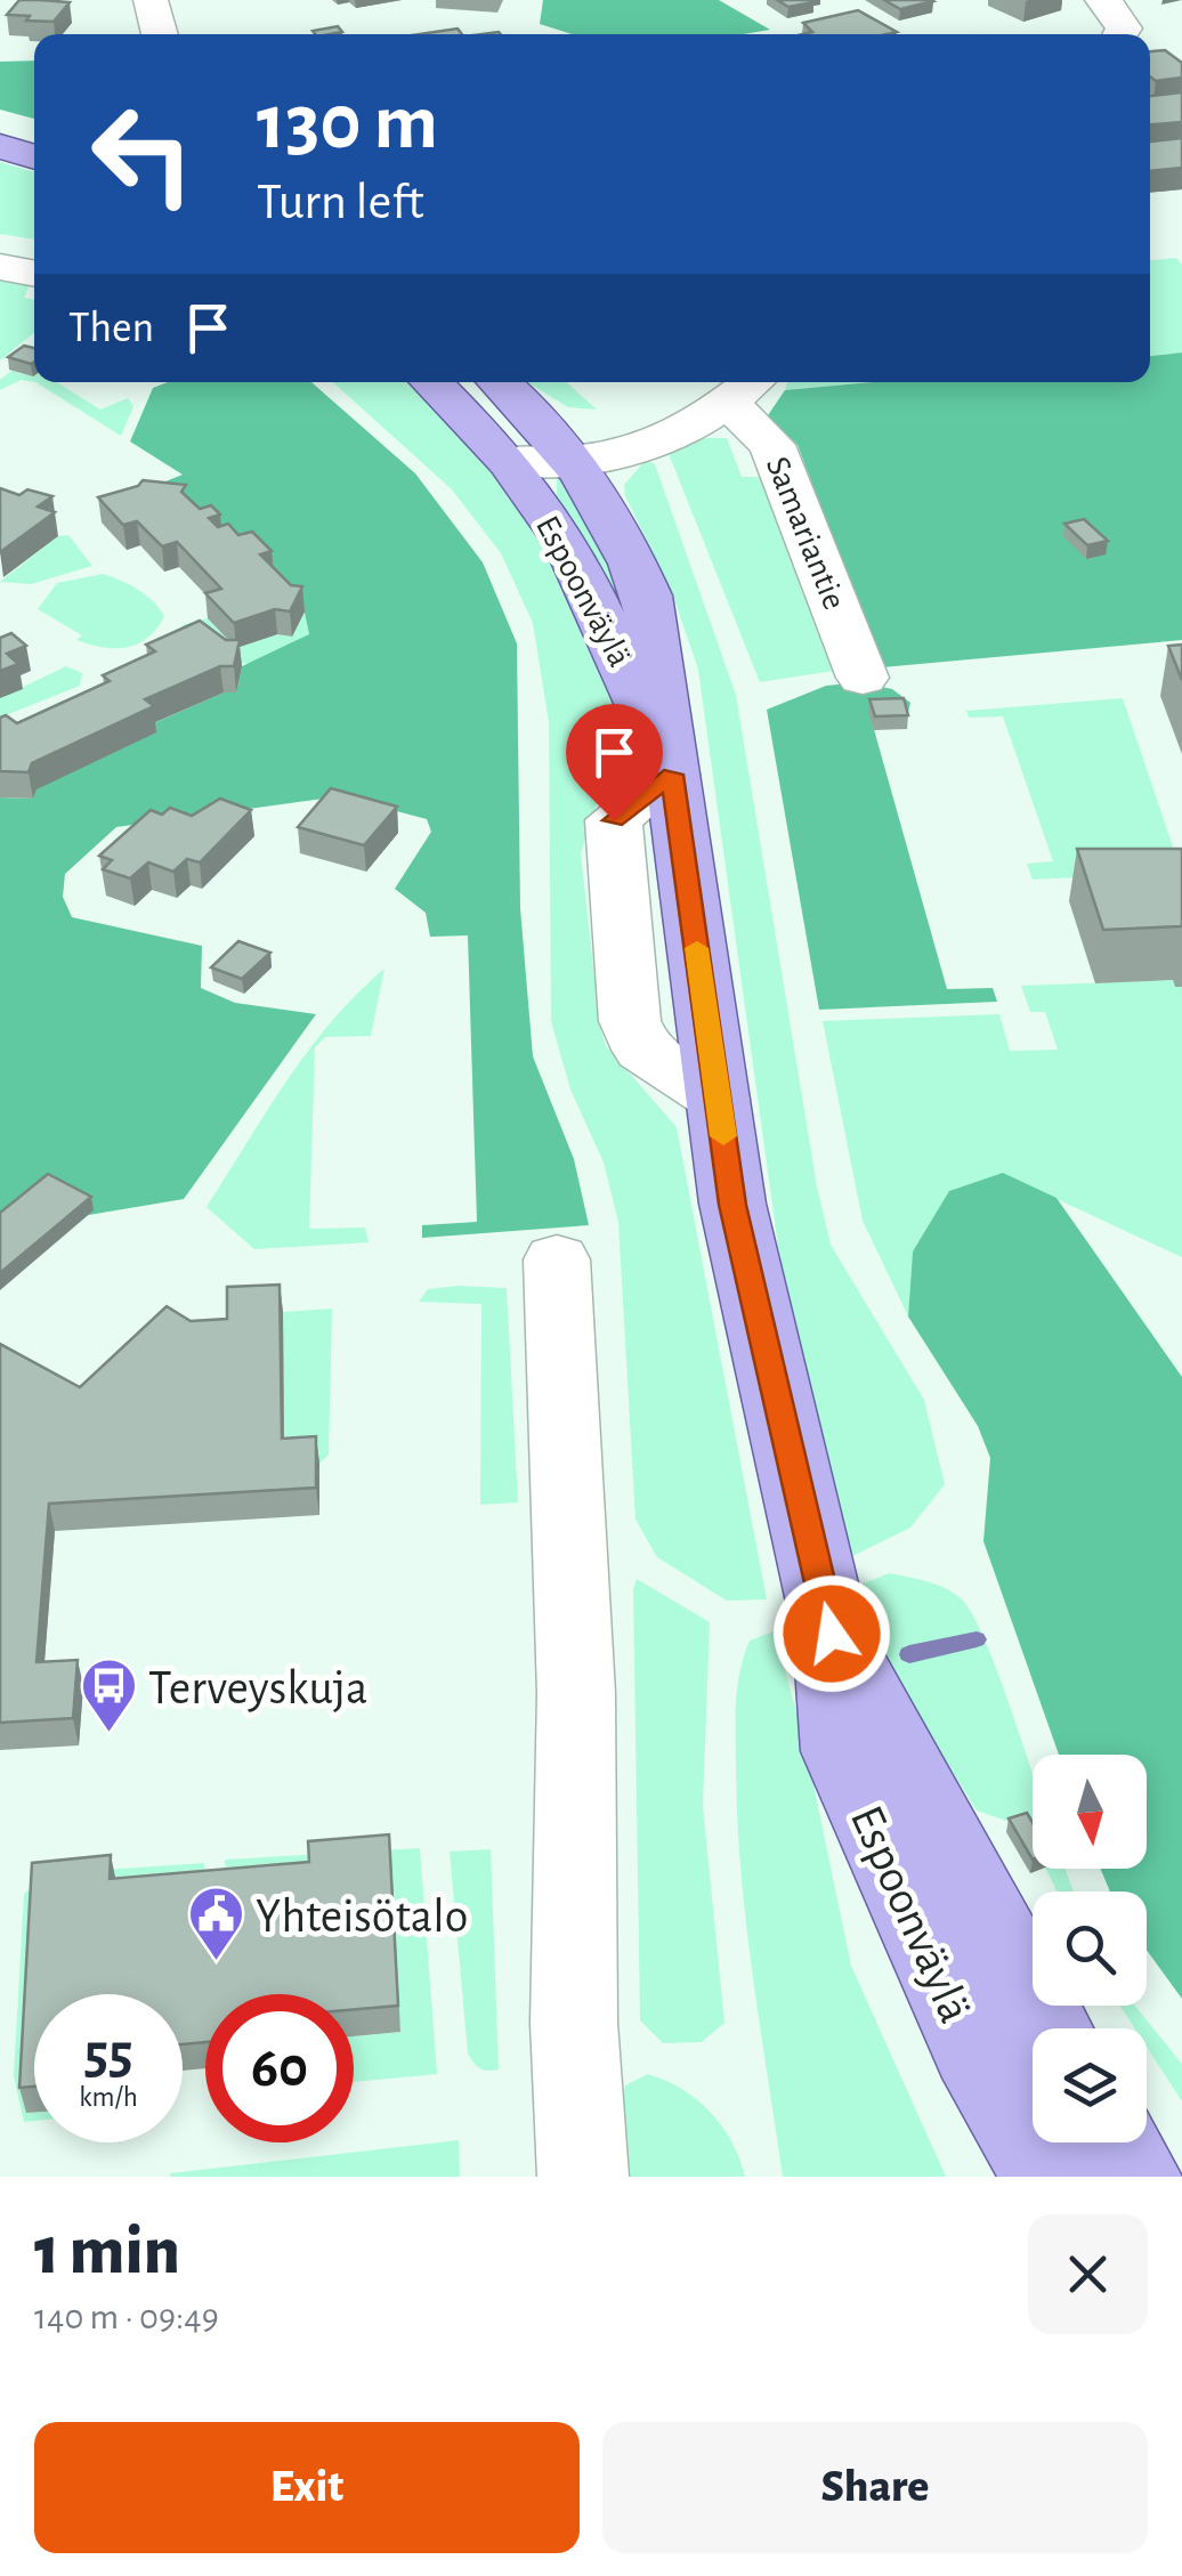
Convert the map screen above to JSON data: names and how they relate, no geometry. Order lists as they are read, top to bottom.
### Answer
{
  "streets": {
    "main road": ["Espoonväylä"],
    "street": ["Samariantie"]
  },
  "places": {
    "bus stop": ["Terveyskuja"],
    "public building": ["Yhteisötalo"]
  },
  "north": "bottom",
  "page": {
    "turn": ["130 m", "Turn left"],
    "then": "Then",
    "speed": "55 km/h",
    "limit": "60",
    "heading": ["1 min", "140 m · 09:49"],
    "buttons": ["Exit", "Share"]
  }
}
